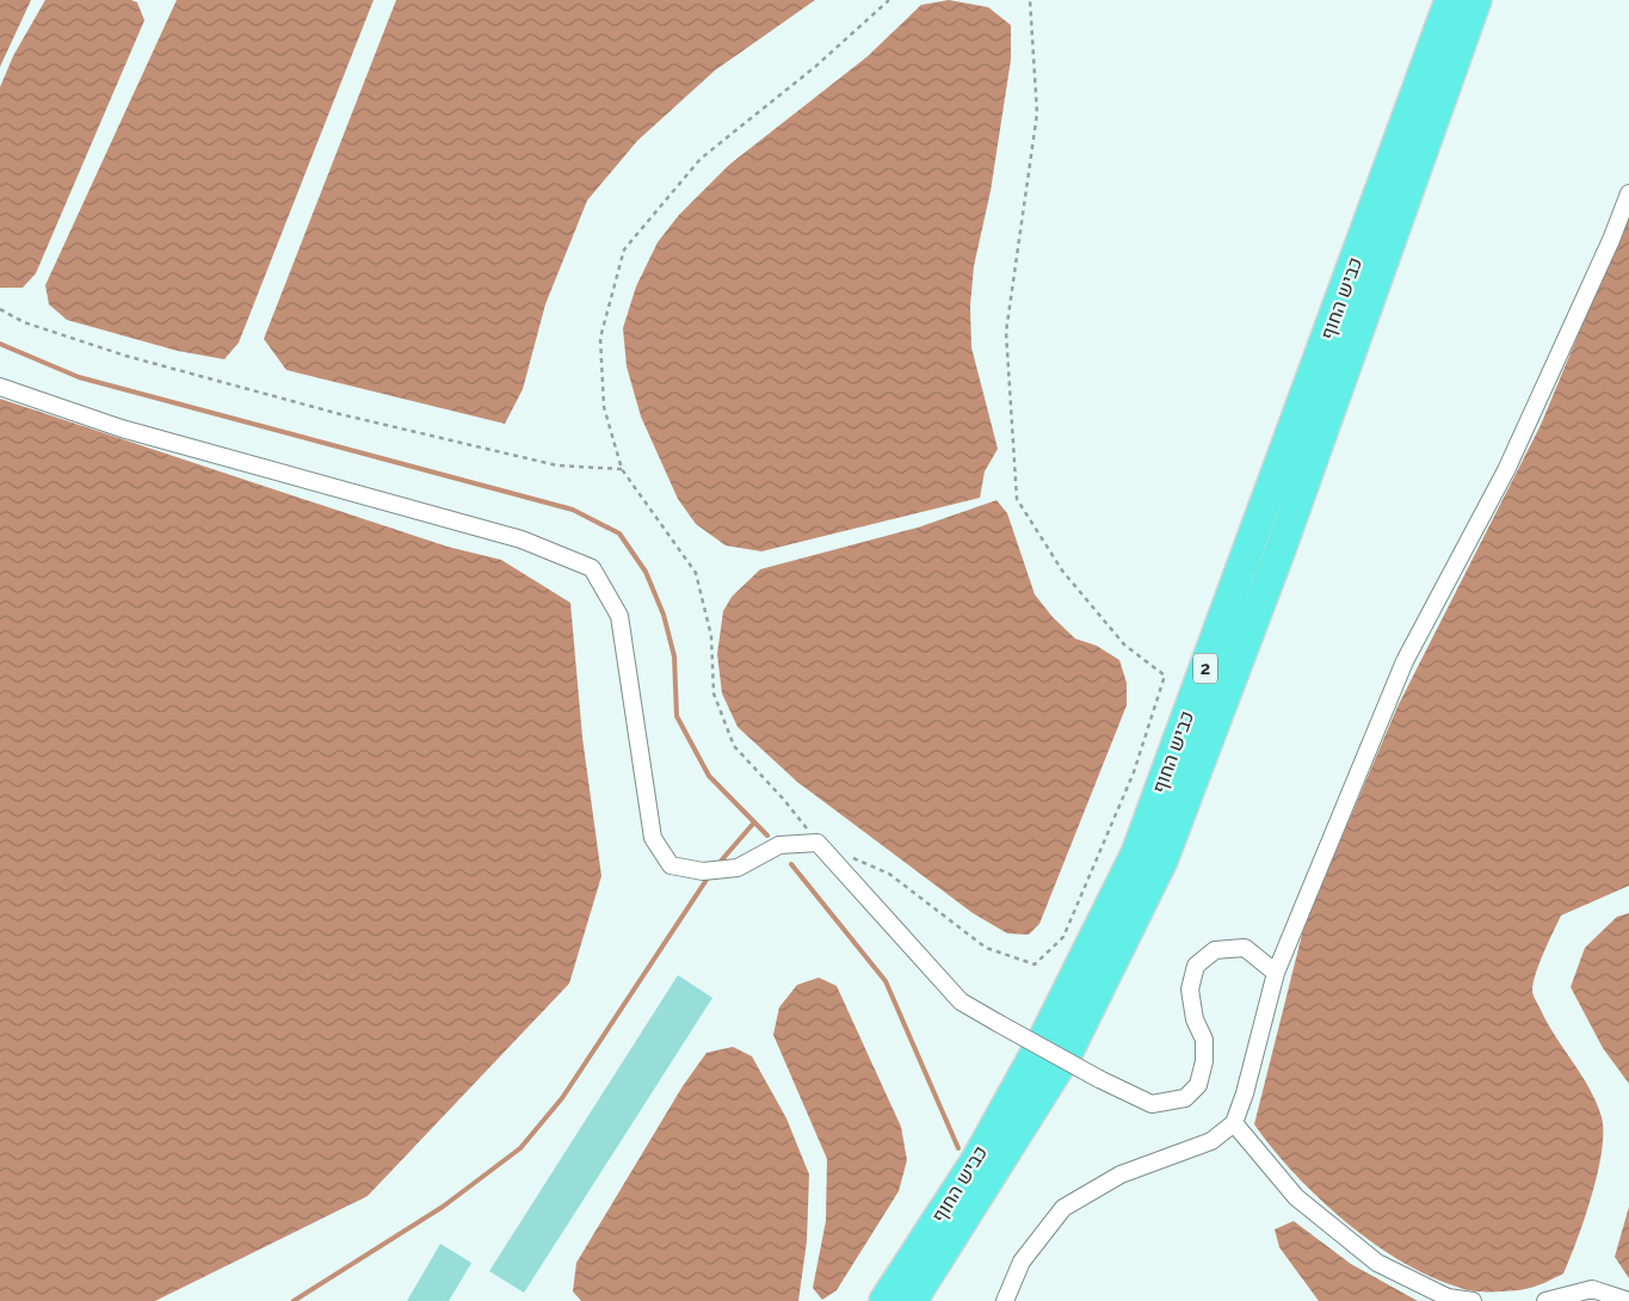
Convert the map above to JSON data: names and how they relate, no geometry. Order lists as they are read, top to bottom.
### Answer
{
  "streets": {
    "highway": ["כביש החוף", "2"]
  }
}
